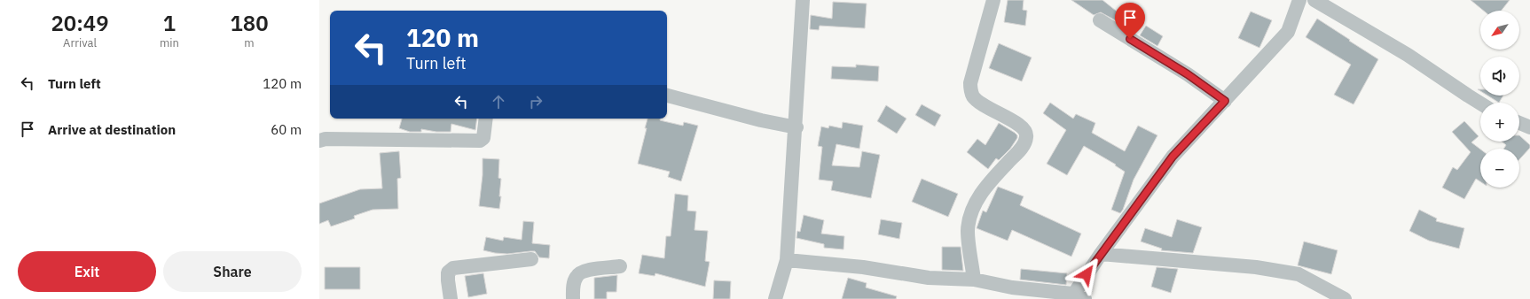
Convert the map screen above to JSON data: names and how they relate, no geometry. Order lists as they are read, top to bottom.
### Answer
{
  "north": "bottom left",
  "page": {
    "eta": [
      "20:49",
      "Arrival",
      "1",
      "min",
      "180",
      "m"
    ],
    "map_buttons": ["+", "−"],
    "turn": ["120 m", "Turn left"],
    "list": [
      {
        "name": "Turn left",
        "value": "120 m"
      },
      {
        "name": "Arrive at destination",
        "value": "60 m"
      }
    ],
    "buttons": ["Exit", "Share"]
  }
}
